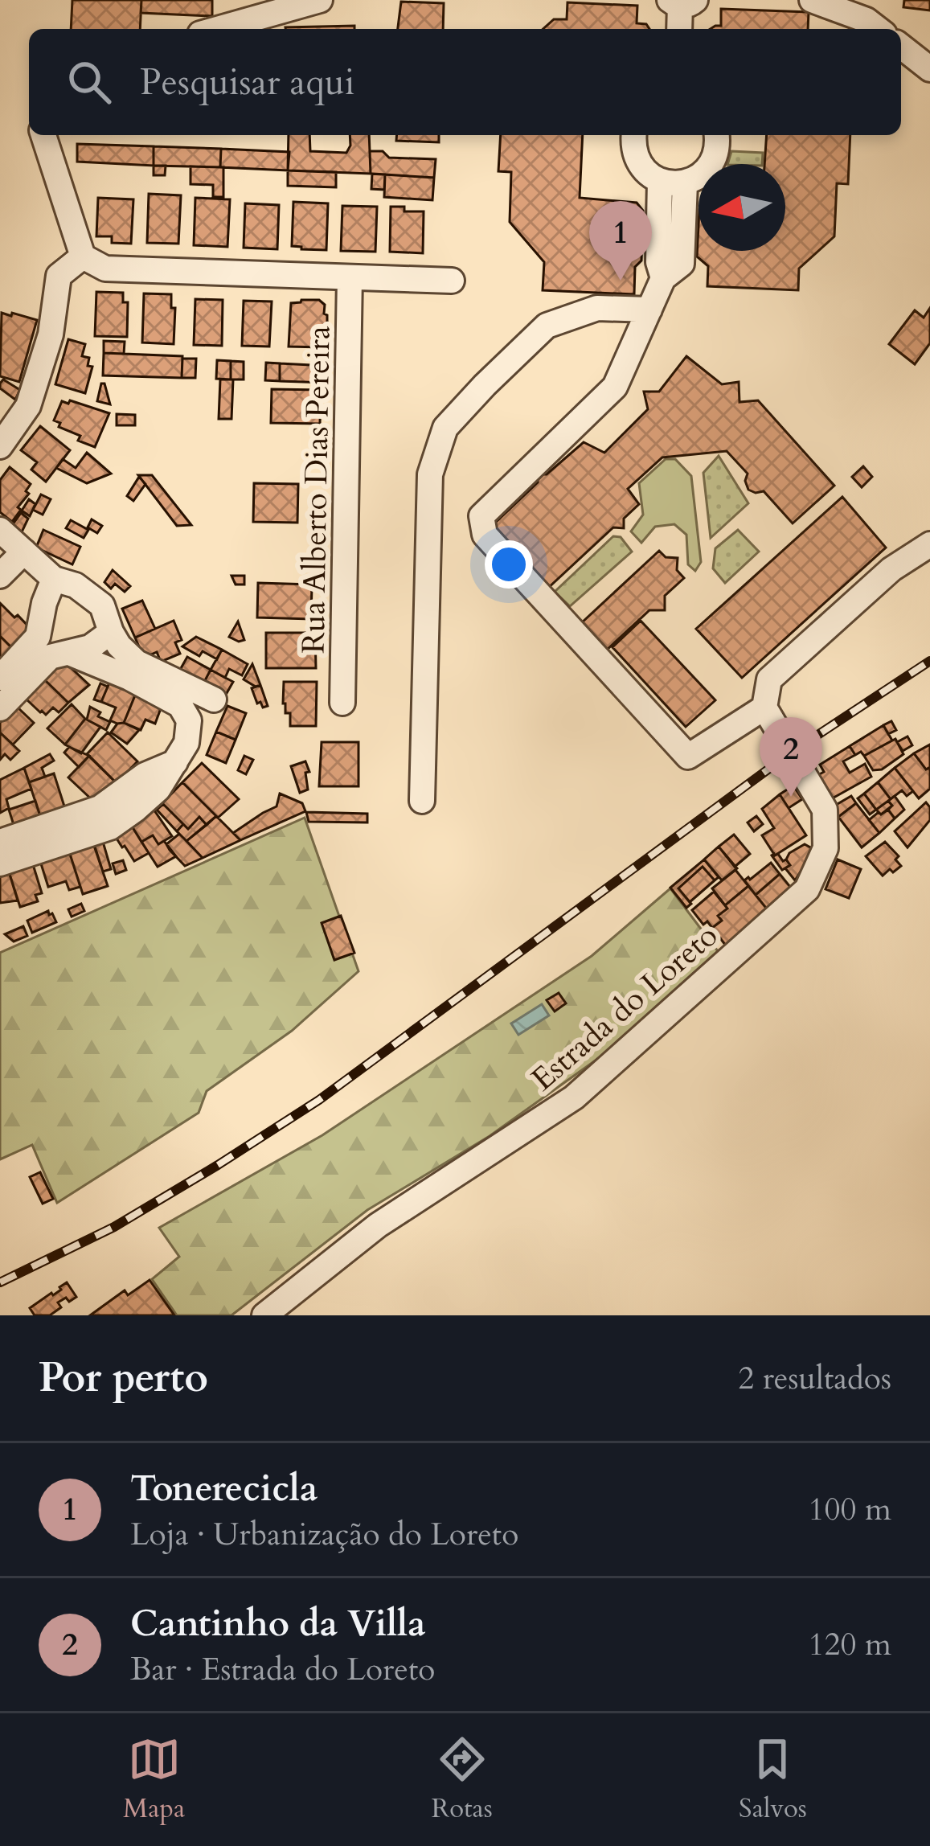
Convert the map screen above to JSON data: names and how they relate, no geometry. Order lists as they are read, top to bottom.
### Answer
{
  "streets": {
    "street": ["Rua Alberto Dias Pereira", "Estrada do Loreto"]
  },
  "north": "left",
  "page": {
    "search": "Pesquisar aqui",
    "pins": ["1", "2"],
    "heading": ["Por perto", "2 resultados"],
    "list": [
      {
        "mark": "1",
        "name": "Tonerecicla",
        "note": "Loja · Urbanização do Loreto",
        "value": "100 m"
      },
      {
        "mark": "2",
        "name": "Cantinho da Villa",
        "note": "Bar · Estrada do Loreto",
        "value": "120 m"
      }
    ],
    "nav": ["Mapa", "Rotas", "Salvos"]
  }
}
